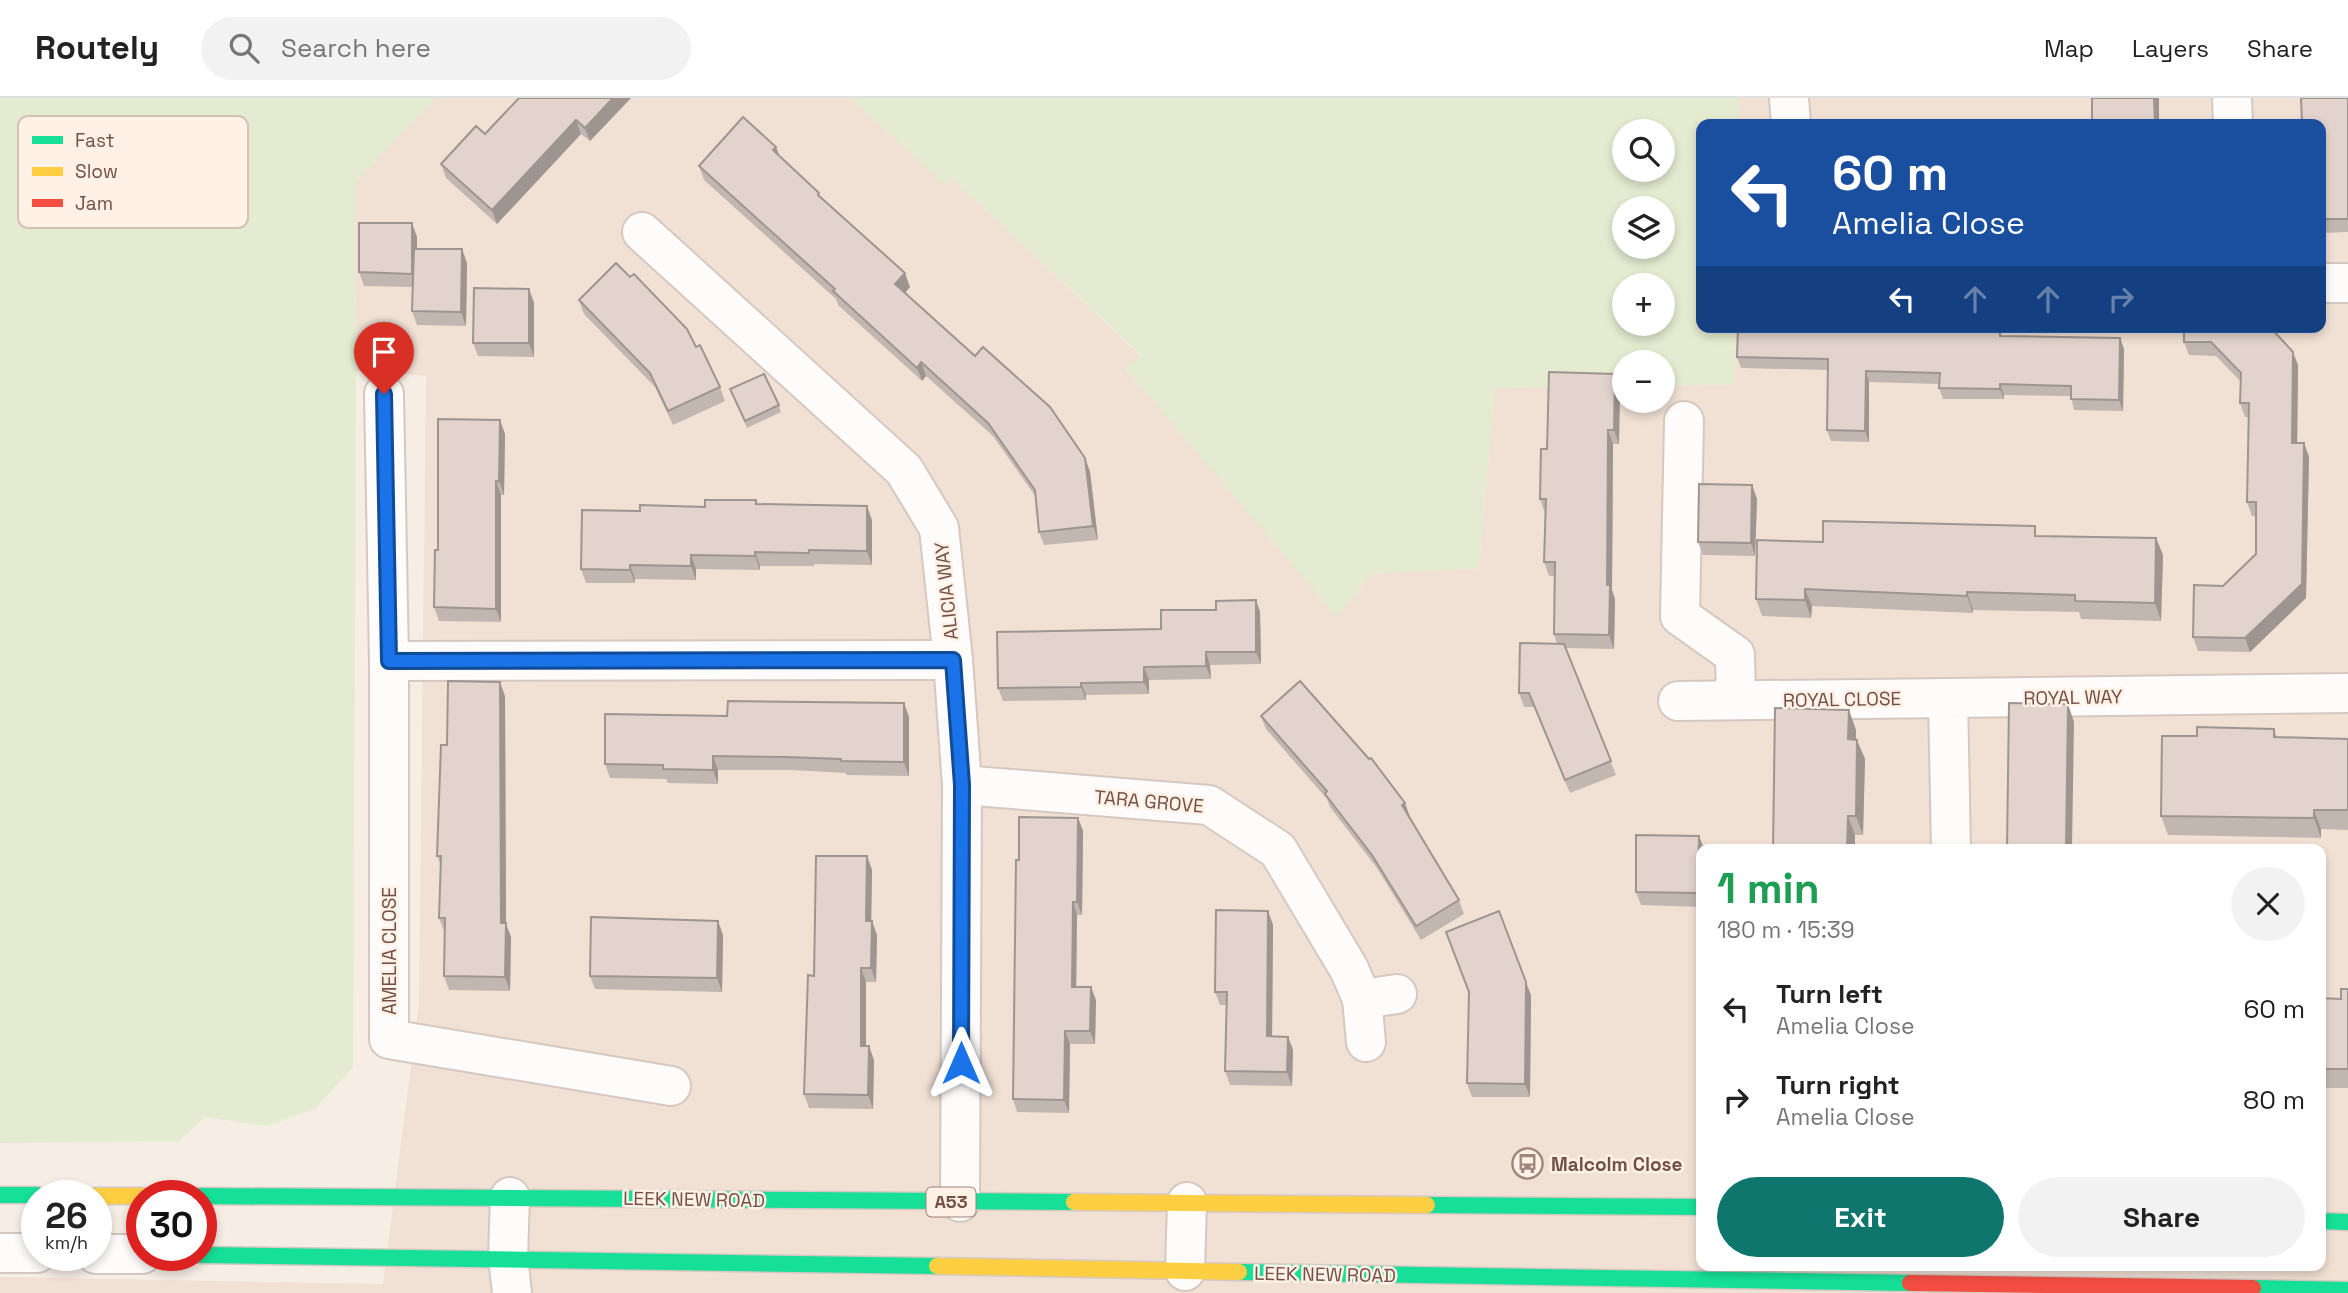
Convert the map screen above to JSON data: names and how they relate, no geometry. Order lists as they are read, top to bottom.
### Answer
{
  "streets": {
    "main road": ["LEEK NEW ROAD", "A53"],
    "street": [
      "ALICIA WAY",
      "ROYAL WAY",
      "ROYAL CLOSE",
      "TARA GROVE",
      "AMELIA CLOSE"
    ]
  },
  "crossings": [
    ["ALICIA WAY", "TARA GROVE"],
    ["ALICIA WAY", "LEEK NEW ROAD"],
    ["ROYAL WAY", "ROYAL CLOSE"]
  ],
  "places": {
    "bus stop": ["Malcolm Close"]
  },
  "legend": ["Fast", "Slow", "Jam"],
  "page": {
    "header": "Routely",
    "search": "Search here",
    "nav": ["Map", "Layers", "Share"],
    "map_buttons": ["+", "−"],
    "turn": ["60 m", "Amelia Close"],
    "heading": ["1 min", "180 m · 15:39"],
    "list": [
      {
        "name": "Turn left",
        "note": "Amelia Close",
        "value": "60 m"
      },
      {
        "name": "Turn right",
        "note": "Amelia Close",
        "value": "80 m"
      }
    ],
    "buttons": ["Exit", "Share"],
    "speed": "26 km/h",
    "limit": "30"
  }
}
